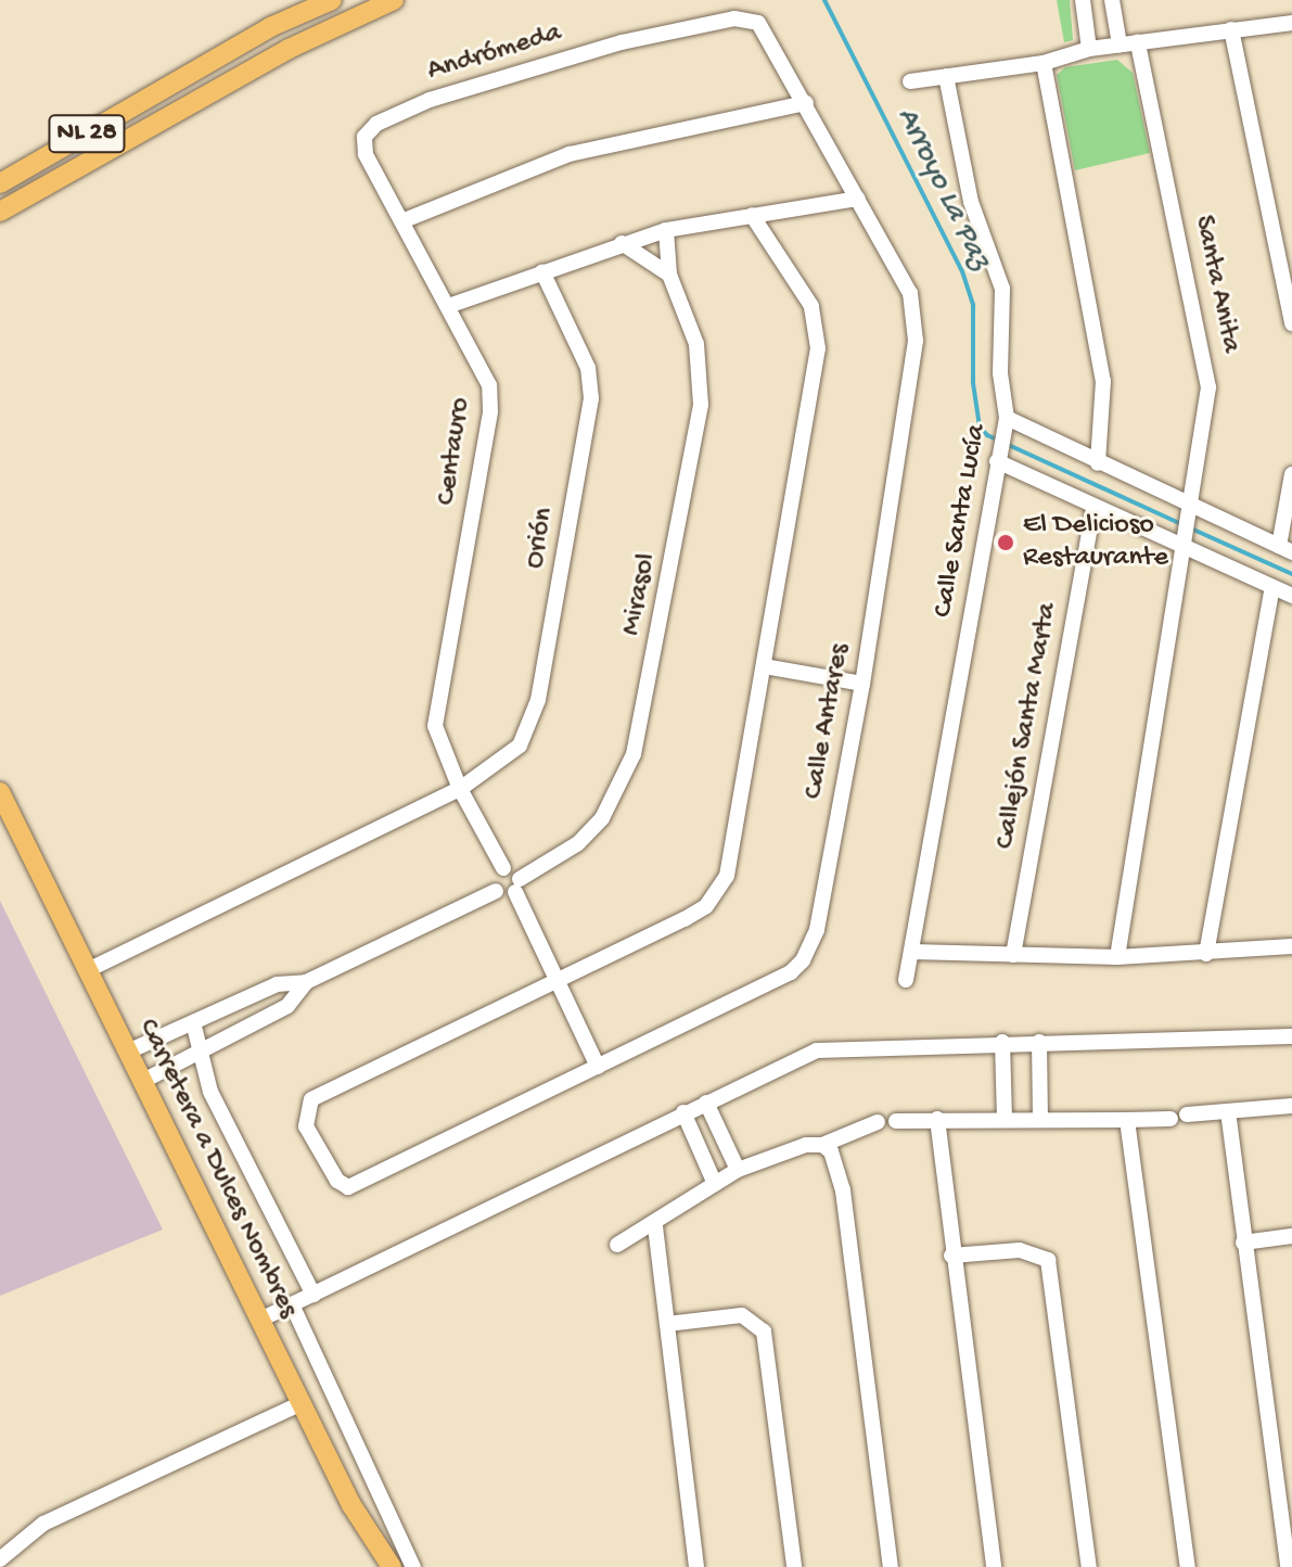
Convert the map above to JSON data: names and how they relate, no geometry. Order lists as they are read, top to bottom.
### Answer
{
  "streets": {
    "main road": ["NL 28", "Carretera a Dulces Nombres"],
    "street": [
      "Andrómeda",
      "Santa Anita",
      "Centauro",
      "Calle Santa Lucía",
      "Orión",
      "Mirasol",
      "Calle Antares",
      "Callejón Santa Marta"
    ]
  },
  "crossings": [
    ["Andrómeda", "Centauro"],
    ["Andrómeda", "Calle Antares"],
    ["Centauro", "Orión"],
    ["Orión", "Carretera a Dulces Nombres"]
  ],
  "water": ["Arroyo La Paz"],
  "places": ["El Delicioso Restaurante"]
}
